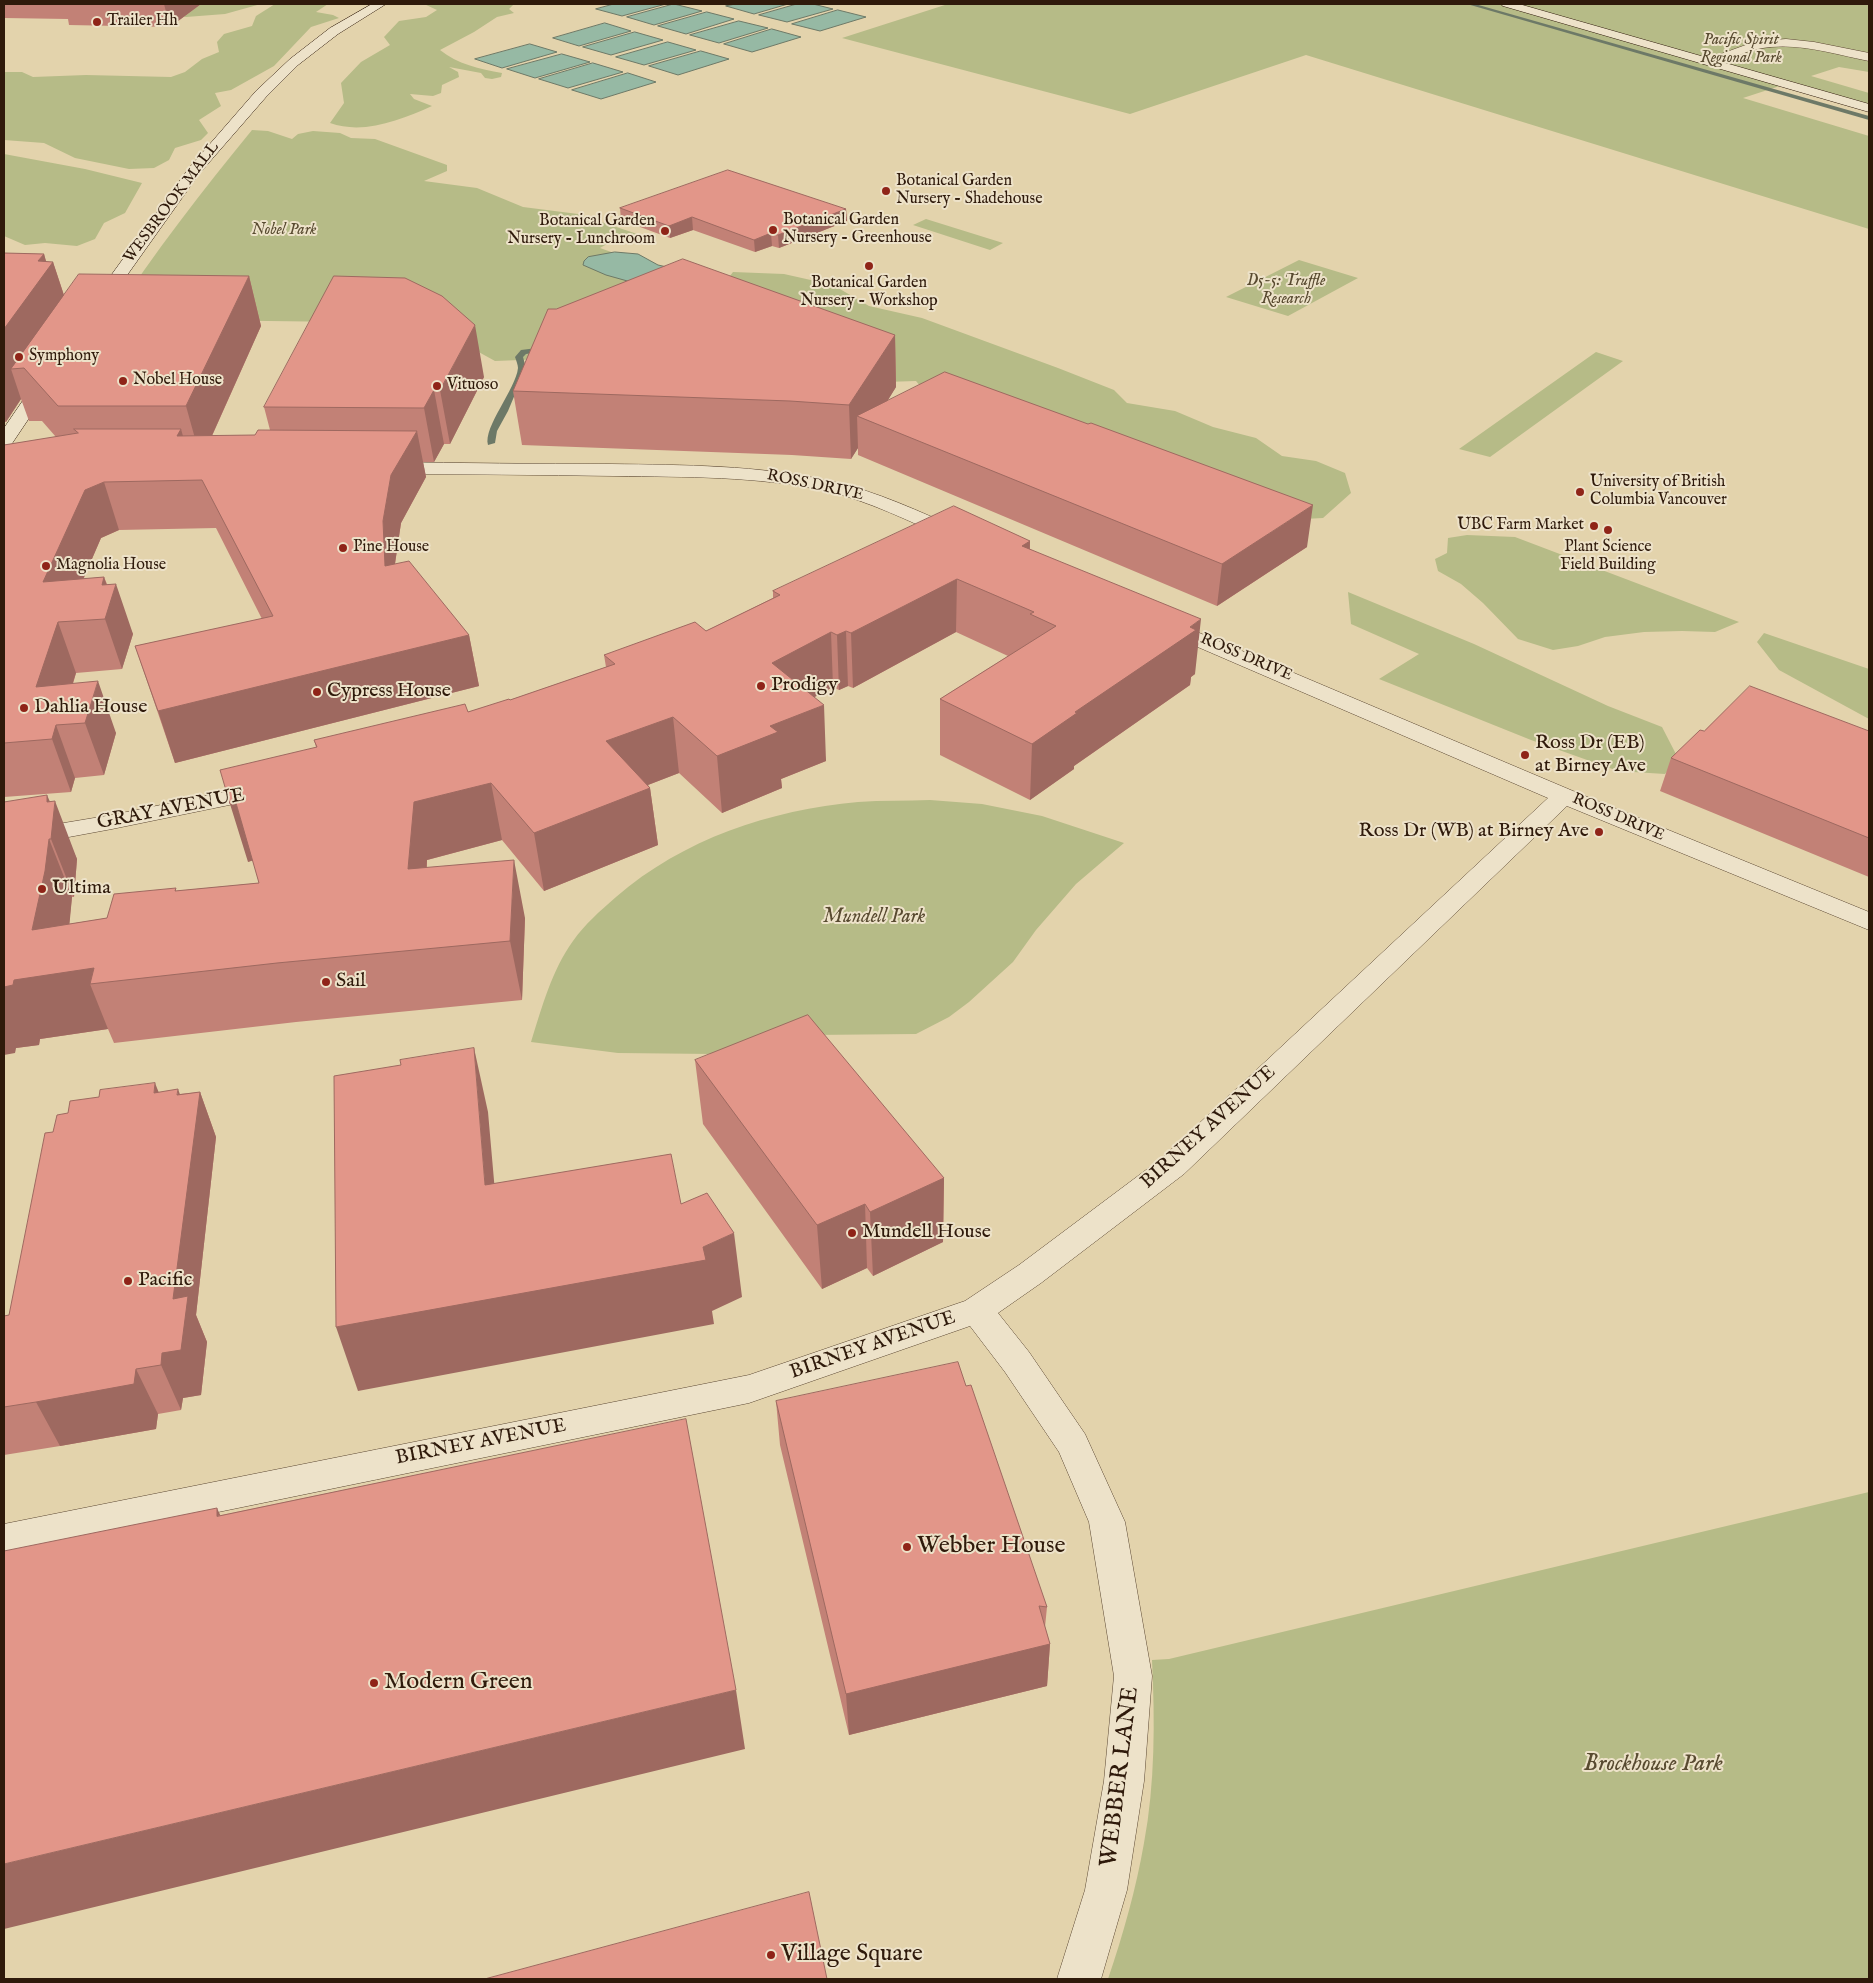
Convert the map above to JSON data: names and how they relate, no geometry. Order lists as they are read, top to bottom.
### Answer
{
  "streets": {
    "street": [
      "WESBROOK MALL",
      "ROSS DRIVE",
      "GRAY AVENUE",
      "BIRNEY AVENUE",
      "WEBBER LANE"
    ]
  },
  "crossings": [
    ["ROSS DRIVE", "BIRNEY AVENUE"],
    ["BIRNEY AVENUE", "WEBBER LANE"]
  ],
  "parks": [
    "Pacific Spirit Regional Park",
    "Nobel Park",
    "D5-5: Truffle Research",
    "Mundell Park",
    "Brockhouse Park"
  ],
  "places": [
    "Trailer Hh",
    "Botanical Garden Nursery - Shadehouse",
    "Botanical Garden Nursery - Greenhouse",
    "Botanical Garden Nursery - Lunchroom",
    "Botanical Garden Nursery - Workshop",
    "Symphony",
    "Nobel House",
    "Vituoso",
    "University of British Columbia Vancouver",
    "UBC Farm Market",
    "Plant Science Field Building",
    "Pine House",
    "Magnolia House",
    "Prodigy",
    "Cypress House",
    "Dahlia House",
    "Ross Dr (EB) at Birney Ave",
    "Ross Dr (WB) at Birney Ave",
    "Ultima",
    "Sail",
    "Mundell House",
    "Pacific",
    "Webber House",
    "Modern Green",
    "Village Square"
  ]
}
